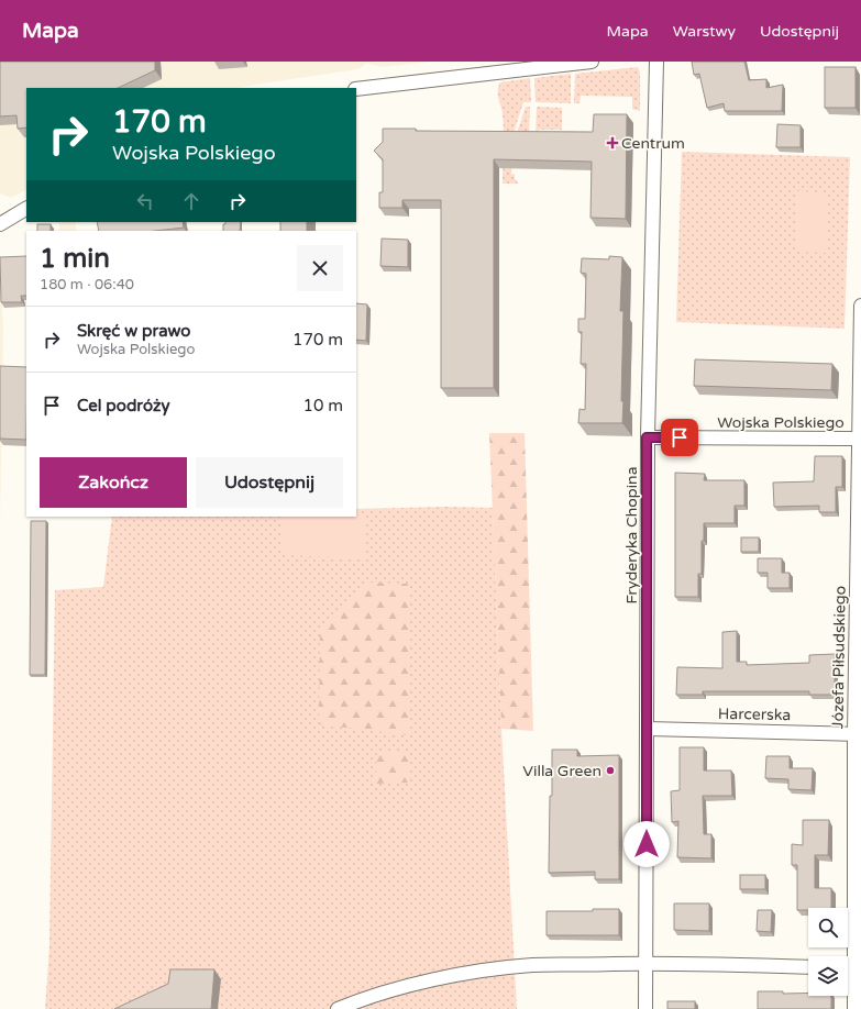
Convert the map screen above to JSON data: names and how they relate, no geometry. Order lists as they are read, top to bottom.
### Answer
{
  "streets": {
    "street": [
      "Wojska Polskiego",
      "Fryderyka Chopina",
      "Józefa Piłsudskiego",
      "Harcerska"
    ]
  },
  "crossings": [
    ["Wojska Polskiego", "Fryderyka Chopina"],
    ["Wojska Polskiego", "Józefa Piłsudskiego"],
    ["Fryderyka Chopina", "Harcerska"],
    ["Józefa Piłsudskiego", "Harcerska"]
  ],
  "places": {
    "health": ["Centrum"],
    "other": ["Villa Green"]
  },
  "page": {
    "header": "Mapa",
    "nav": ["Mapa", "Warstwy", "Udostępnij"],
    "turn": ["170 m", "Wojska Polskiego"],
    "heading": ["1 min", "180 m · 06:40"],
    "list": [
      {
        "name": "Skręć w prawo",
        "note": "Wojska Polskiego",
        "value": "170 m"
      },
      {
        "name": "Cel podróży",
        "value": "10 m"
      }
    ],
    "buttons": ["Zakończ", "Udostępnij"]
  }
}
